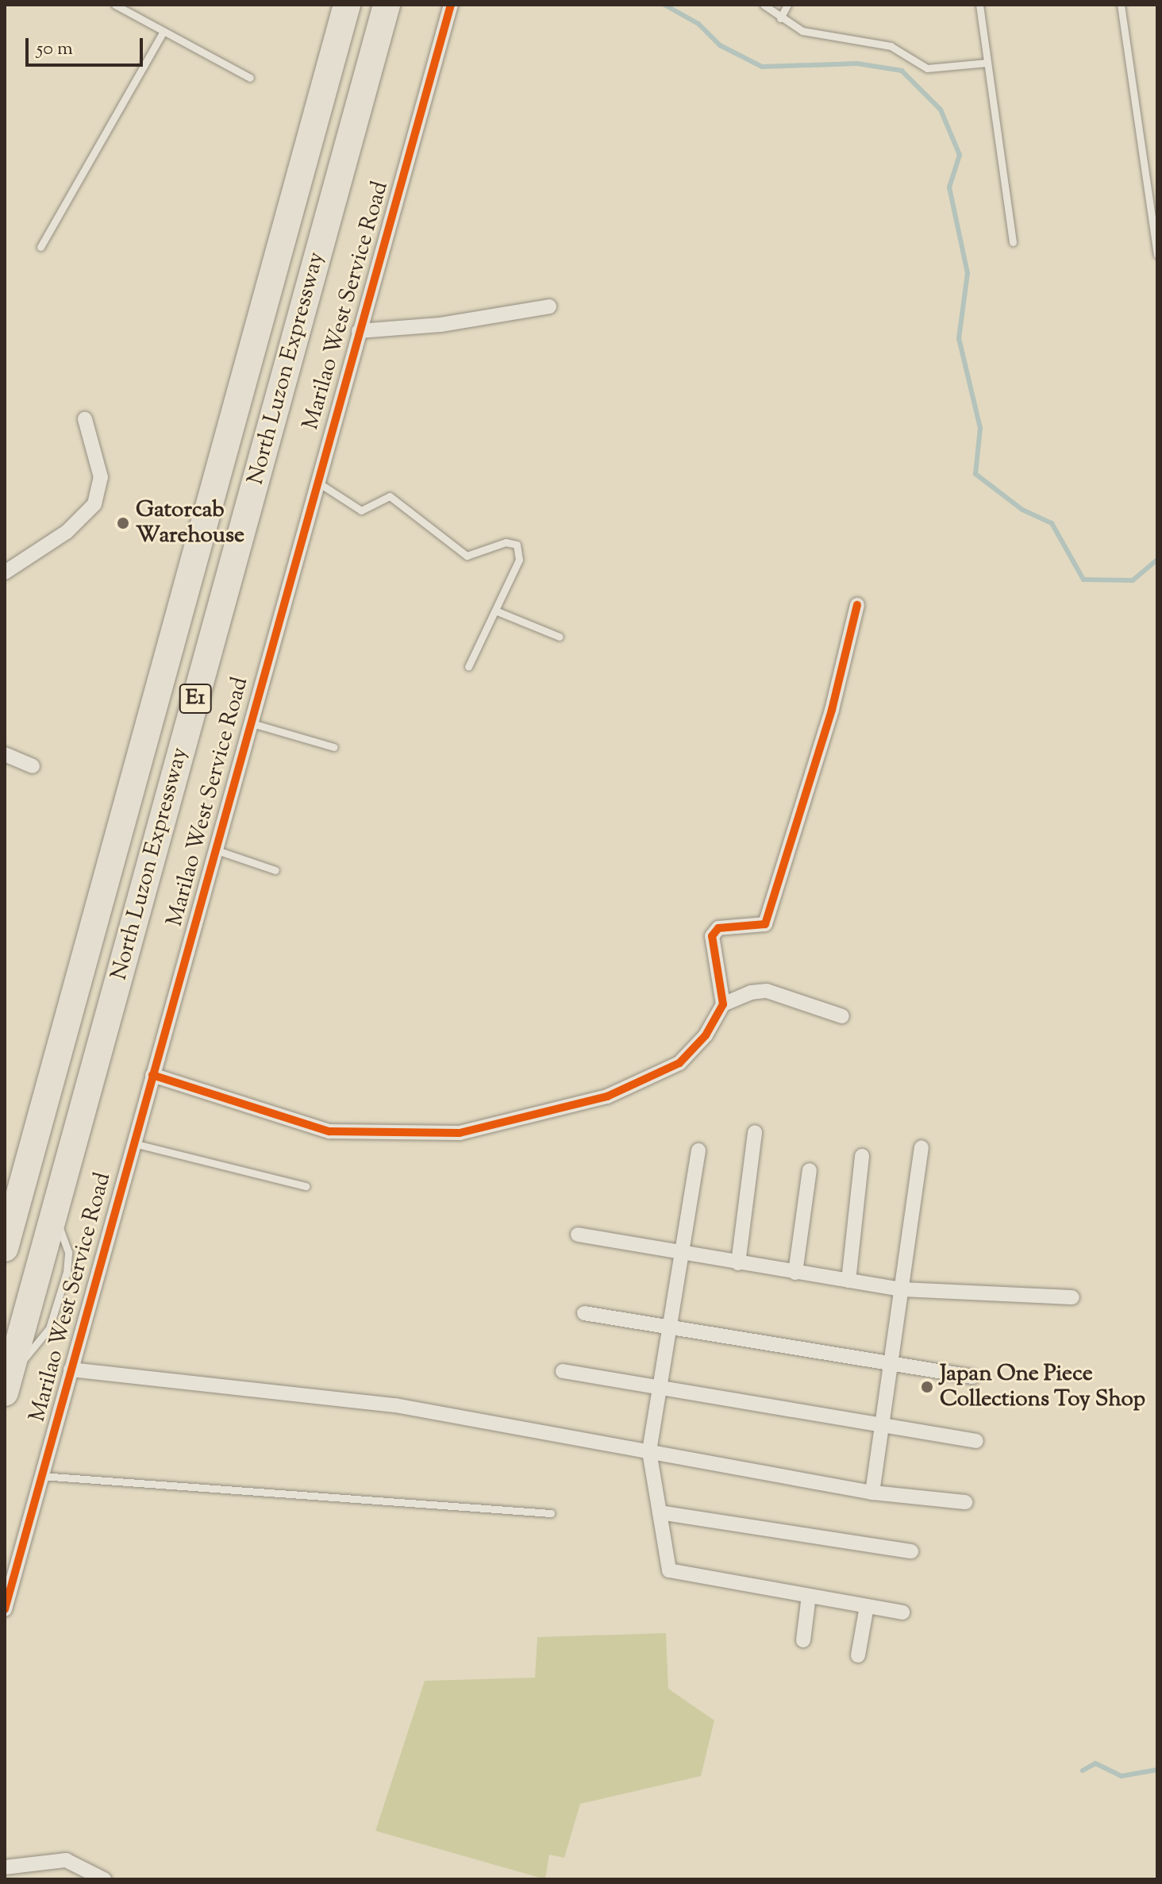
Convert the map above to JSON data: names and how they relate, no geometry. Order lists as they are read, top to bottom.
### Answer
{
  "streets": {
    "highway": ["North Luzon Expressway", "E1"],
    "street": ["Marilao West Service Road"]
  },
  "places": ["Gatorcab Warehouse", "Japan One Piece Collections Toy Shop"],
  "scale_bar": "50 m"
}
